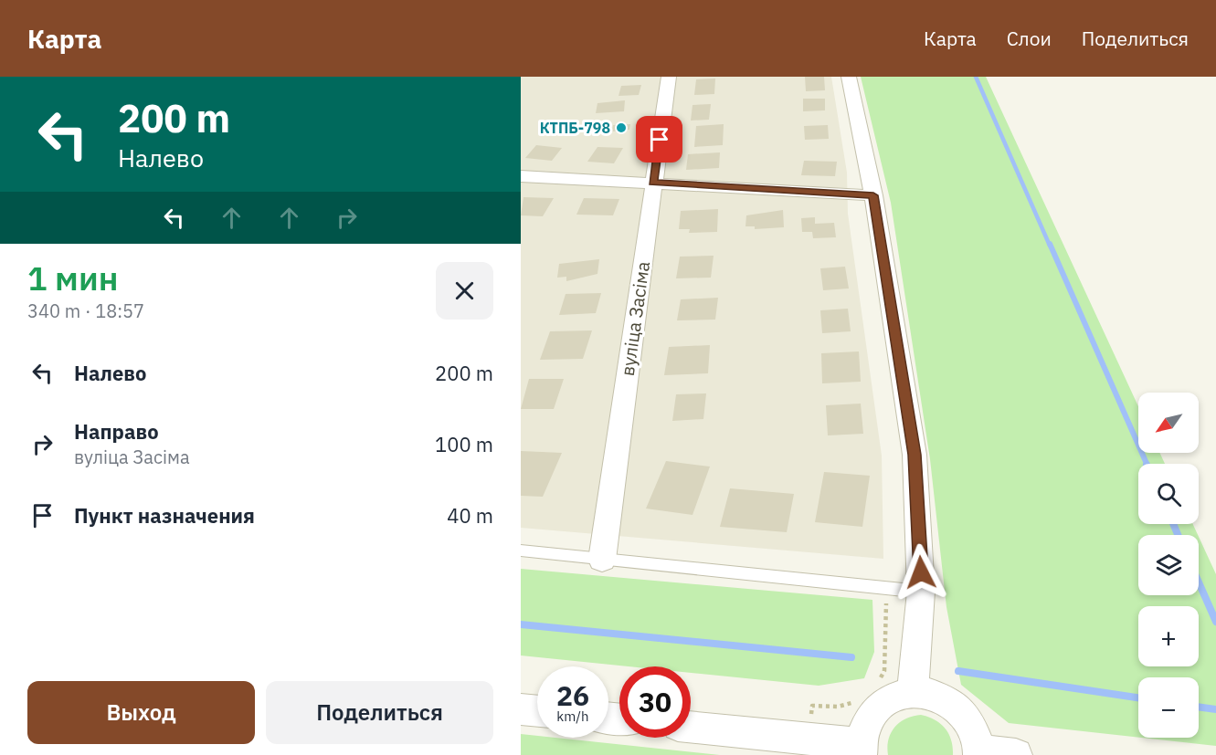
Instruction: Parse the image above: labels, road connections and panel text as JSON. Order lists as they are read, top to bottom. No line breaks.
{"streets":{"street":["вуліца Засіма"]},"places":["КТПБ-798"],"north":"bottom left","page":{"header":"Карта","nav":["Карта","Слои","Поделиться"],"turn":["200 m","Налево"],"heading":["1 мин","340 m · 18:57"],"list":[{"name":"Налево","value":"200 m"},{"name":"Направо","note":"вуліца Засіма","value":"100 m"},{"name":"Пункт назначения","value":"40 m"}],"map_buttons":["+","−"],"speed":"26 km/h","limit":"30","buttons":["Выход","Поделиться"]}}
